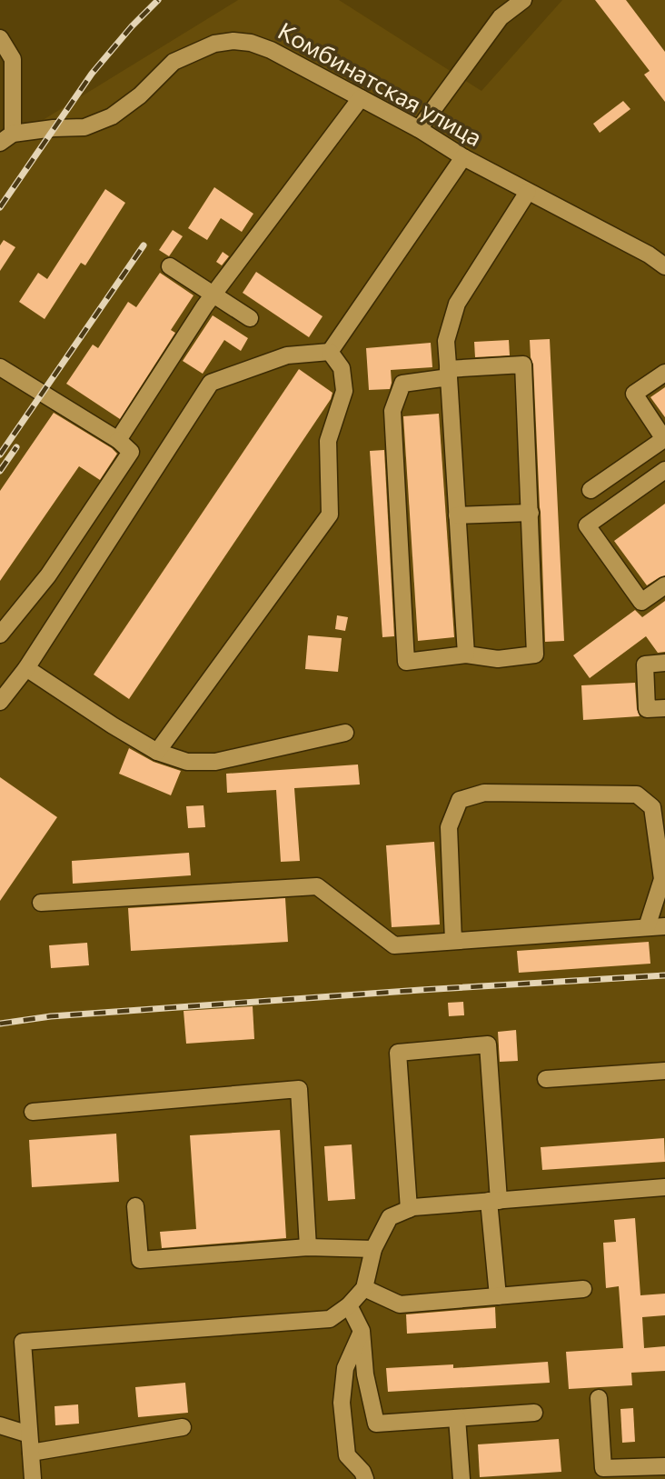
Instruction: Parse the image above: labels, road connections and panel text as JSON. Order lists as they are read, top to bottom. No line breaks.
{"streets":{"street":["Комбинатская улица"]}}
